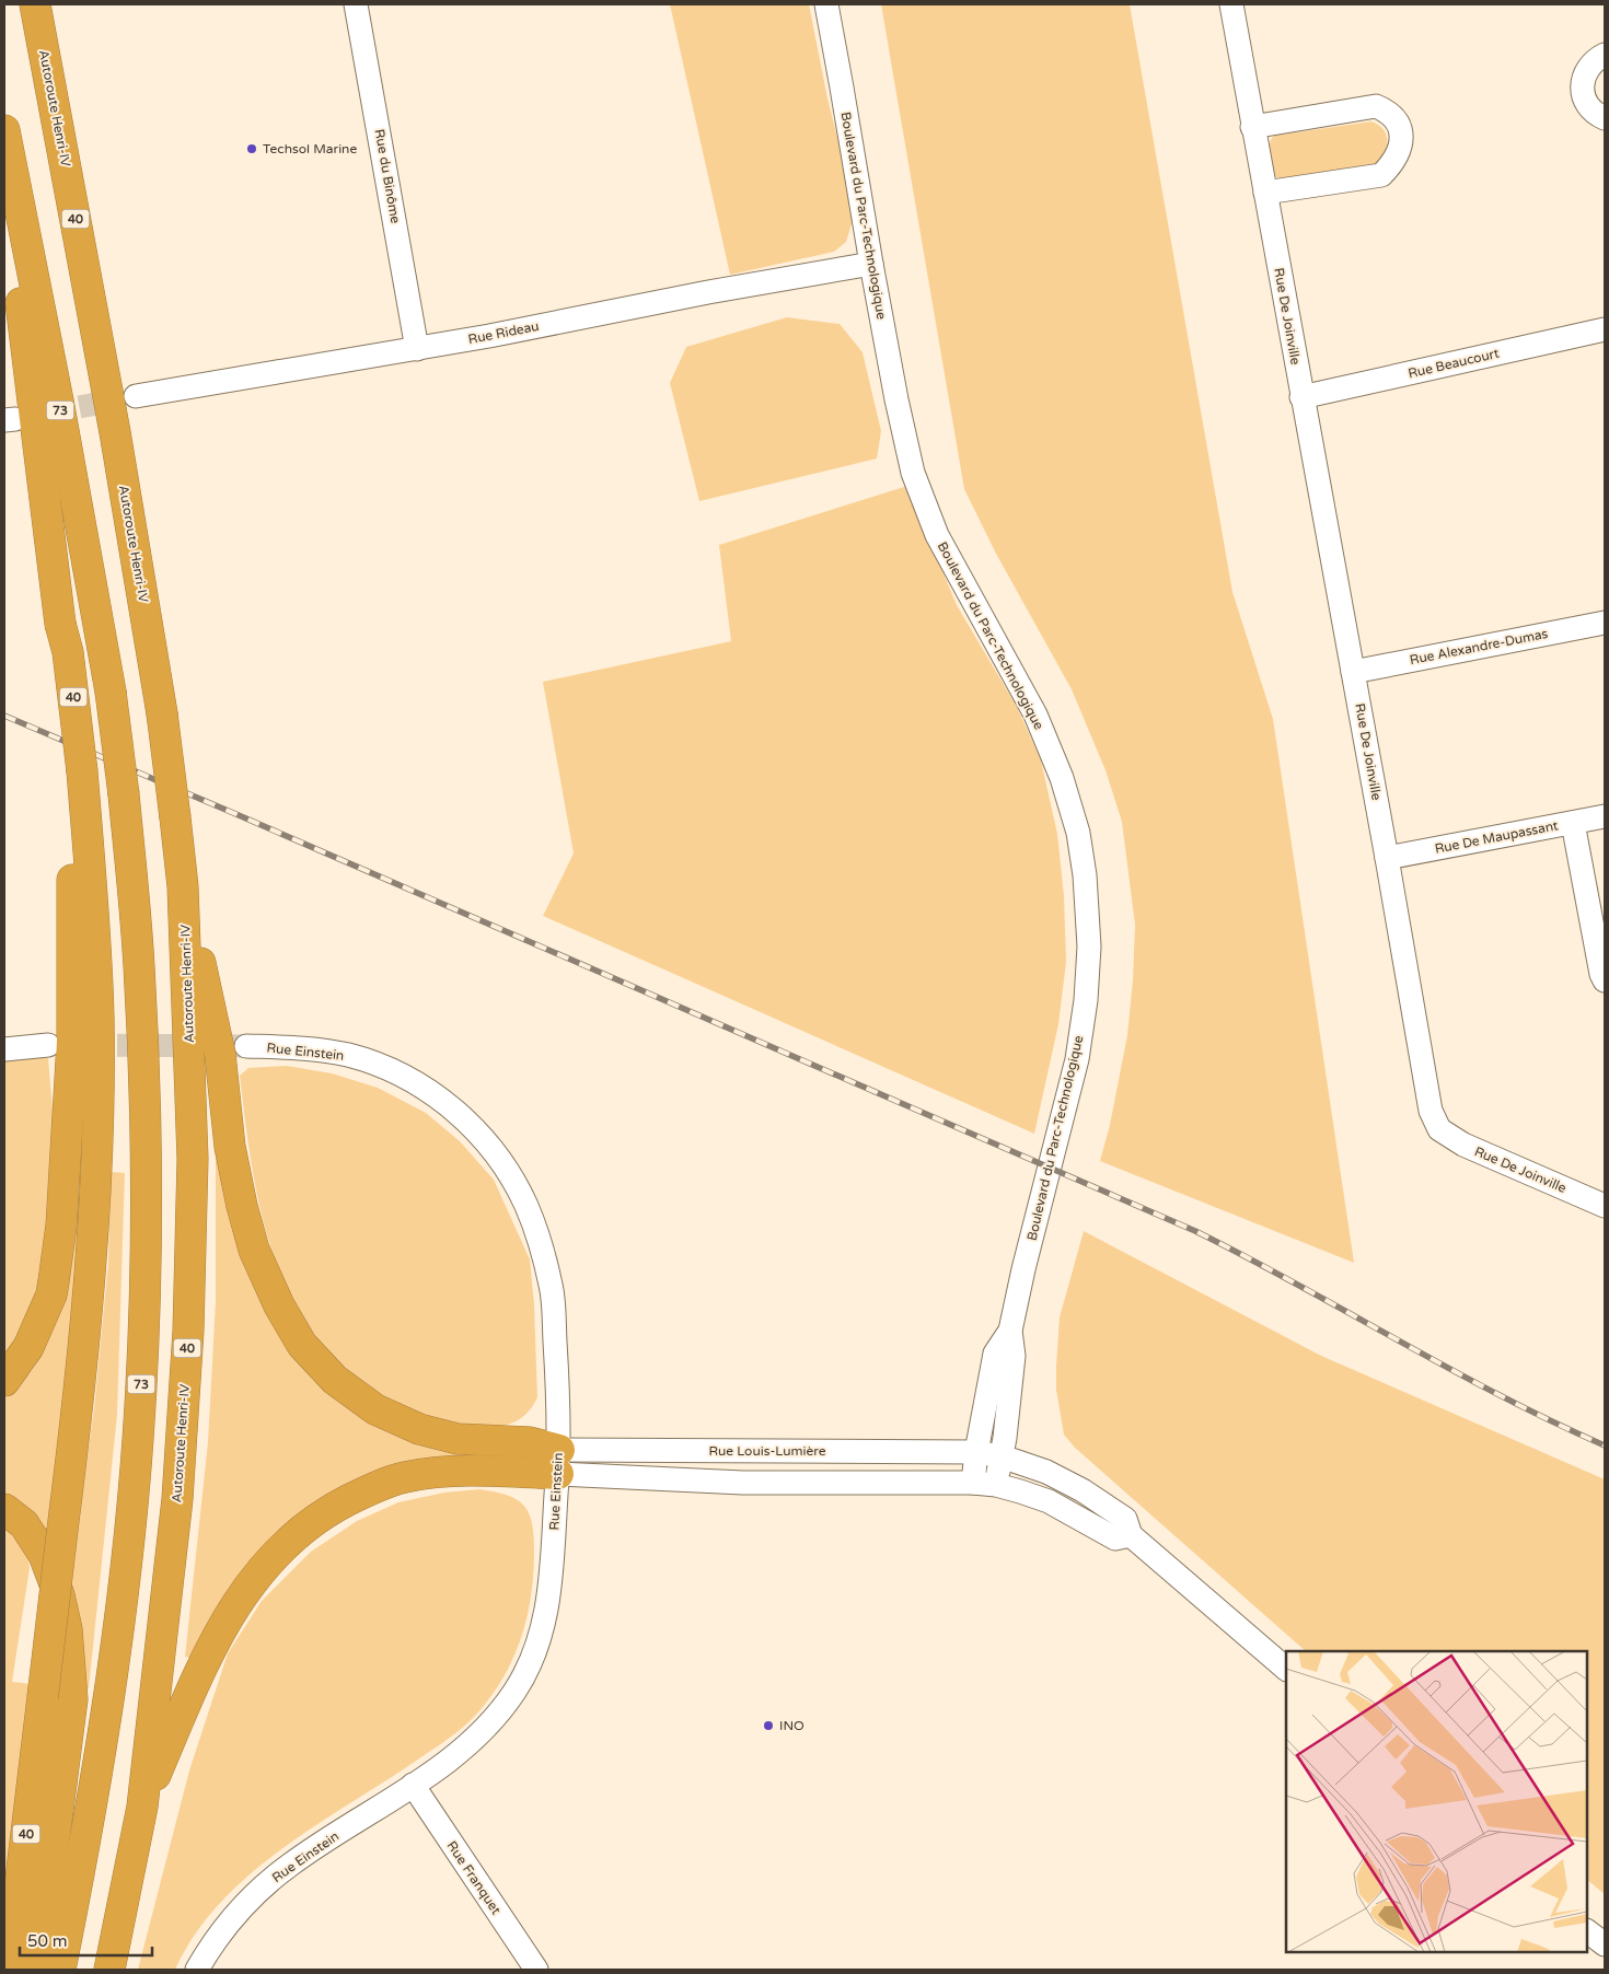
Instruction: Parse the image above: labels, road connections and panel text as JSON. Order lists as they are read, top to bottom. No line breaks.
{"streets":{"highway":["Autoroute Henri-IV","40","73"],"street":["Rue du Binôme","Boulevard du Parc-Technologique","Rue De Joinville","Rue Rideau","Rue Beaucourt","Rue Alexandre-Dumas","Rue De Maupassant","Rue Einstein","Rue Louis-Lumière","Rue Franquet"]},"crossings":[["Rue du Binôme","Rue Rideau"],["Boulevard du Parc-Technologique","Rue Rideau"],["Boulevard du Parc-Technologique","Rue Louis-Lumière"],["Rue De Joinville","Rue Beaucourt"],["Rue De Joinville","Rue Alexandre-Dumas"],["Rue De Joinville","Rue De Maupassant"],["Rue Einstein","Rue Louis-Lumière"],["Rue Einstein","Rue Franquet"]],"places":["Techsol Marine","INO"],"scale_bar":"50 m"}
